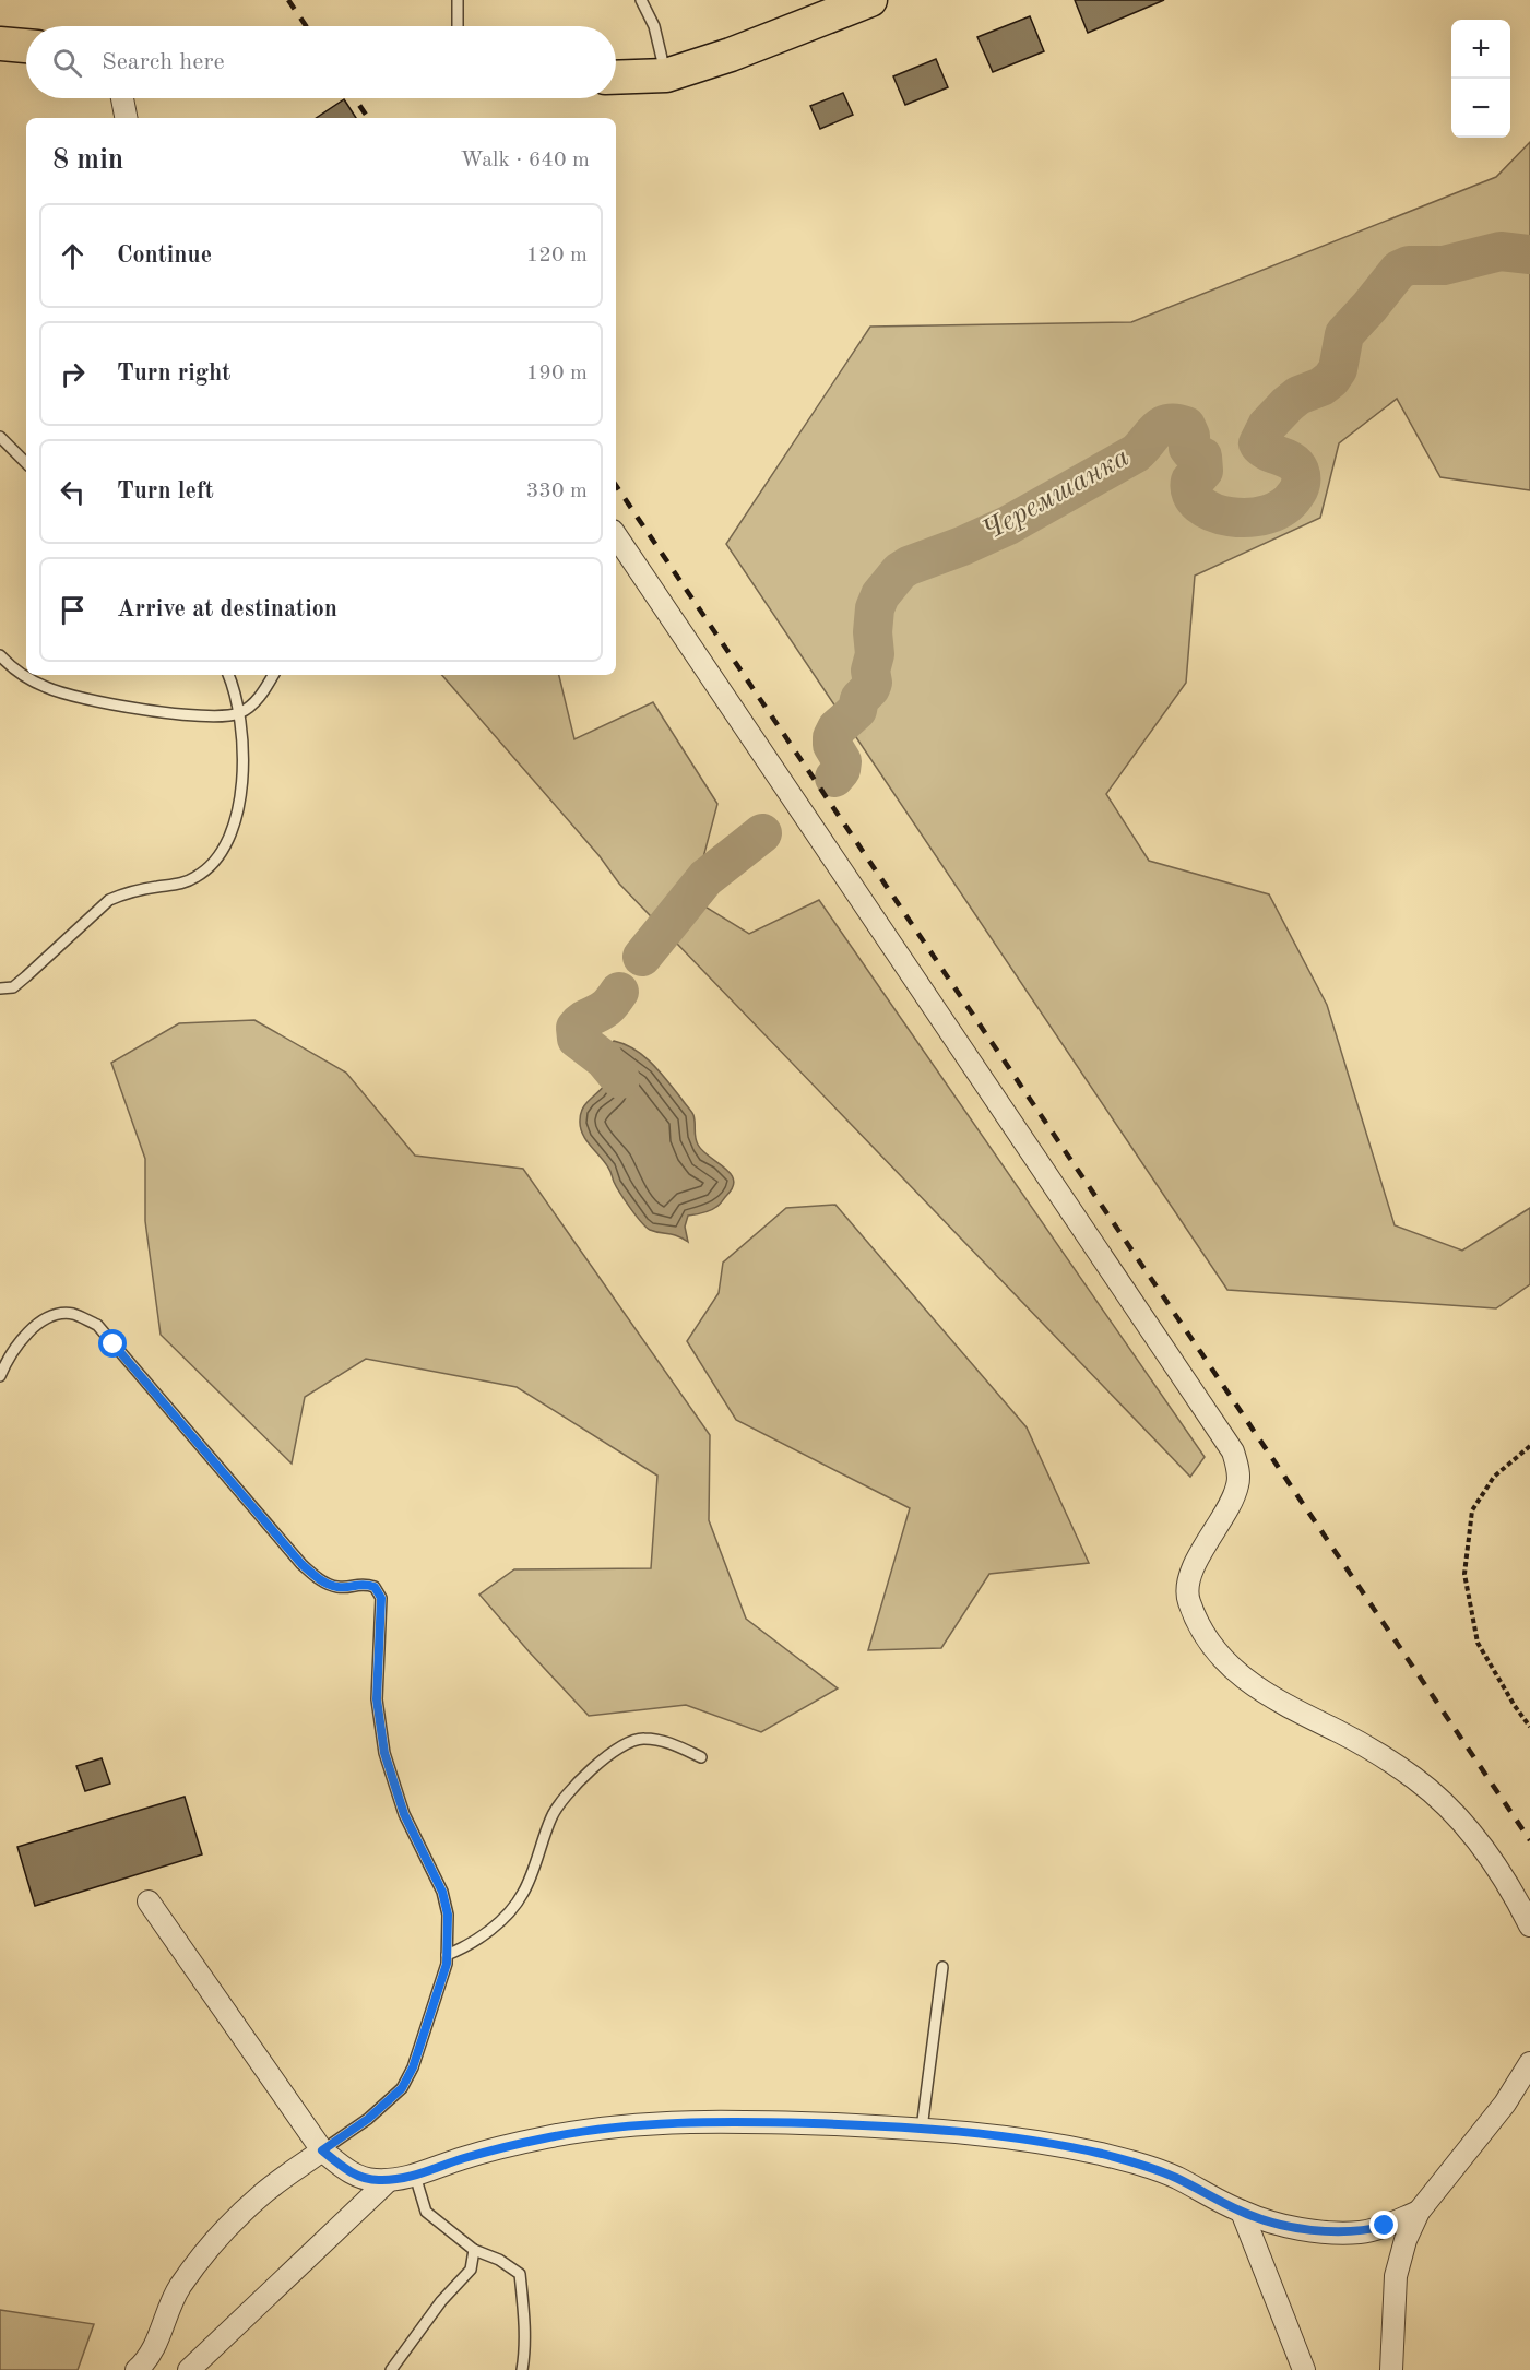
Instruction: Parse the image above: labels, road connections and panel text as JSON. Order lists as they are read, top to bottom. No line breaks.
{"water":["Черемшанка"],"page":{"map_buttons":["+","−"],"search":"Search here","heading":["8 min","Walk · 640 m"],"list":[["Continue","120 m"],["Turn right","190 m"],["Turn left","330 m"],"Arrive at destination"]}}
